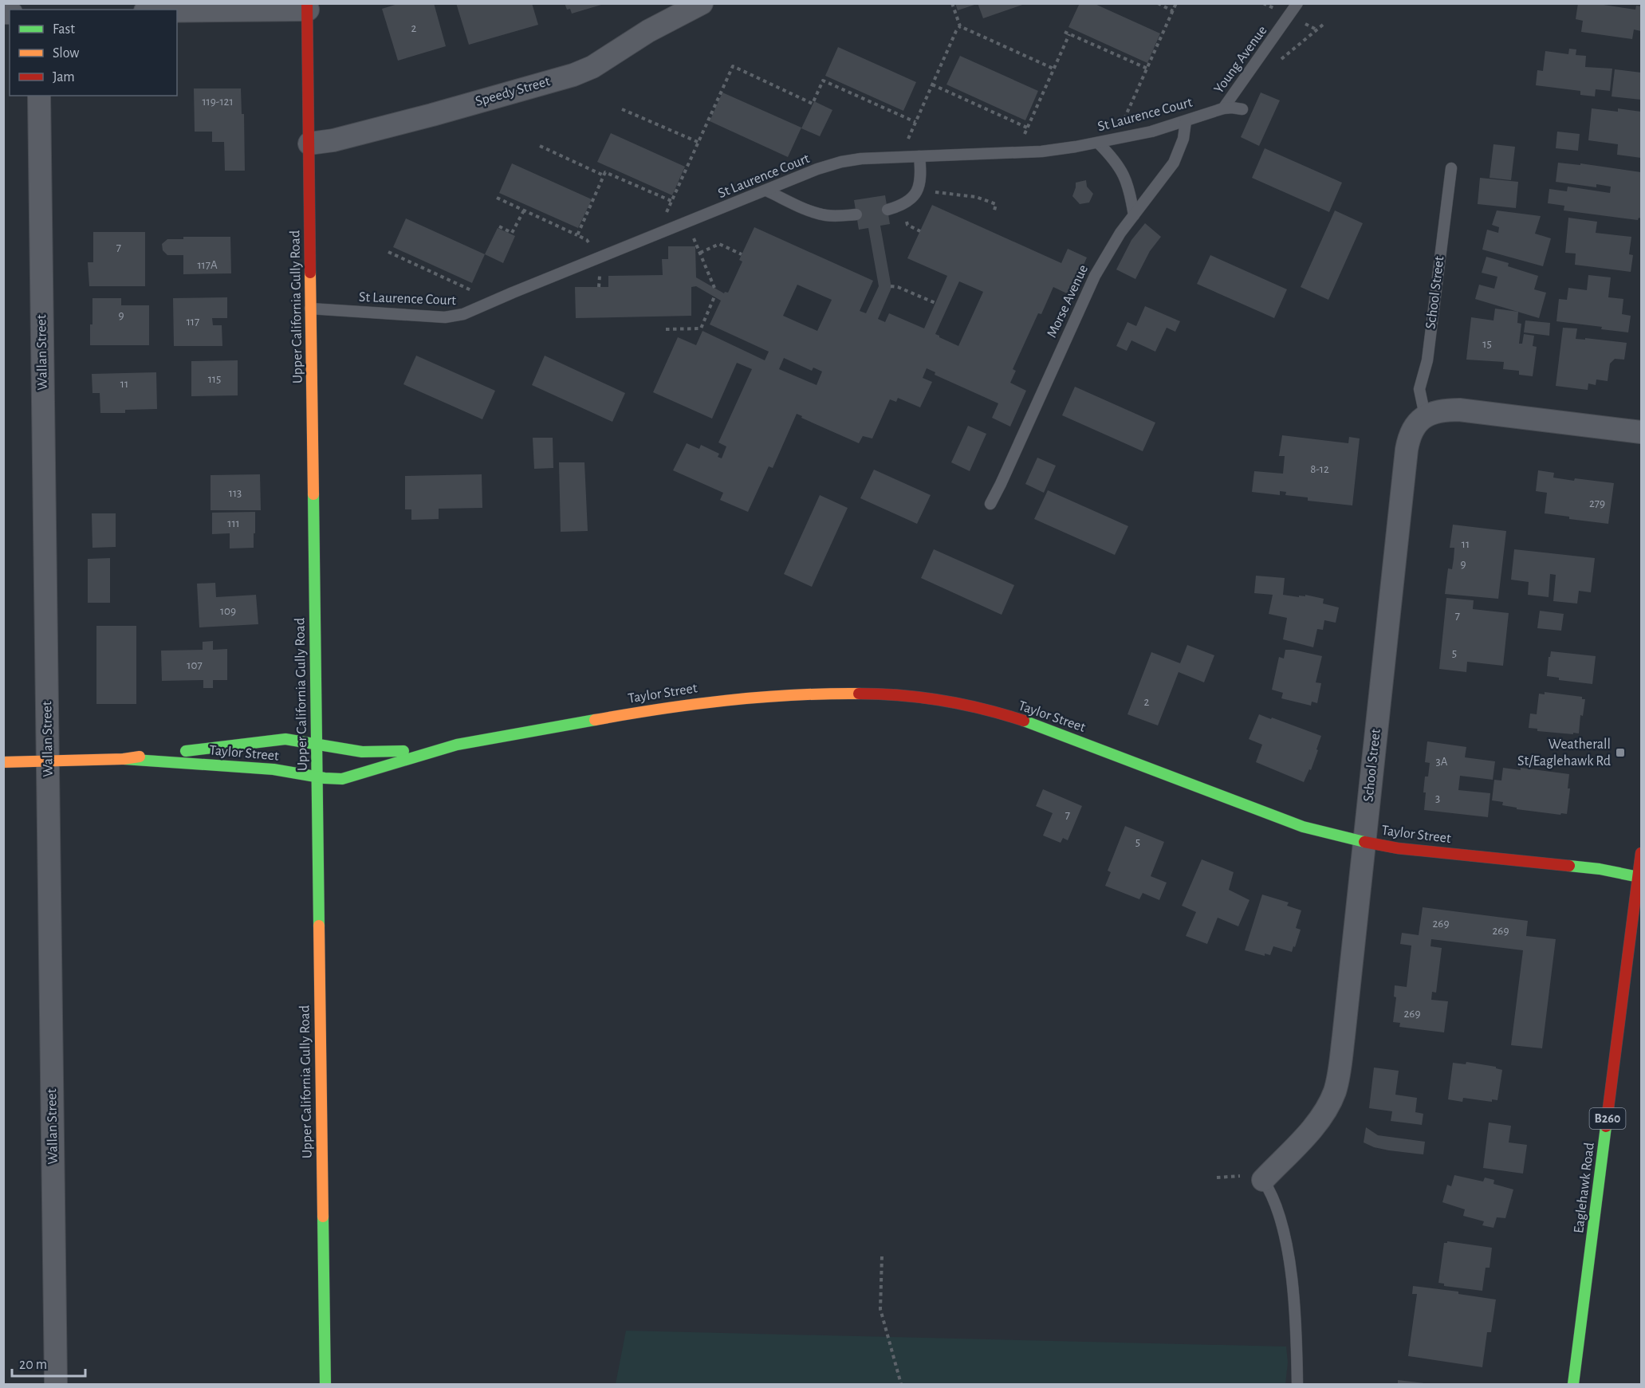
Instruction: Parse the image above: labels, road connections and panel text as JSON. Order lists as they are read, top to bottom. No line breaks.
{"streets":{"street":["Speedy Street","School Street","Upper California Gully Road","Wallan Street","Taylor Street","B260","Eaglehawk Road"],"lane":["Young Avenue","St Laurence Court","Morse Avenue"]},"crossings":[["Young Avenue","St Laurence Court"],["Speedy Street","Upper California Gully Road"],["St Laurence Court","Morse Avenue"],["St Laurence Court","Upper California Gully Road"],["School Street","Taylor Street"],["Upper California Gully Road","Taylor Street"],["Wallan Street","Taylor Street"],["Taylor Street","Eaglehawk Road"]],"places":{"transit":["Weatherall St/Eaglehawk Rd"]},"house_numbers":["2","119-121","7","117A","9","117","15","115","11","8-12","113","279","111","11","9","109","7","5","107","2","3A","3","7","5","269","269","269"],"legend":["Fast","Slow","Jam"],"scale_bar":"20 m"}
